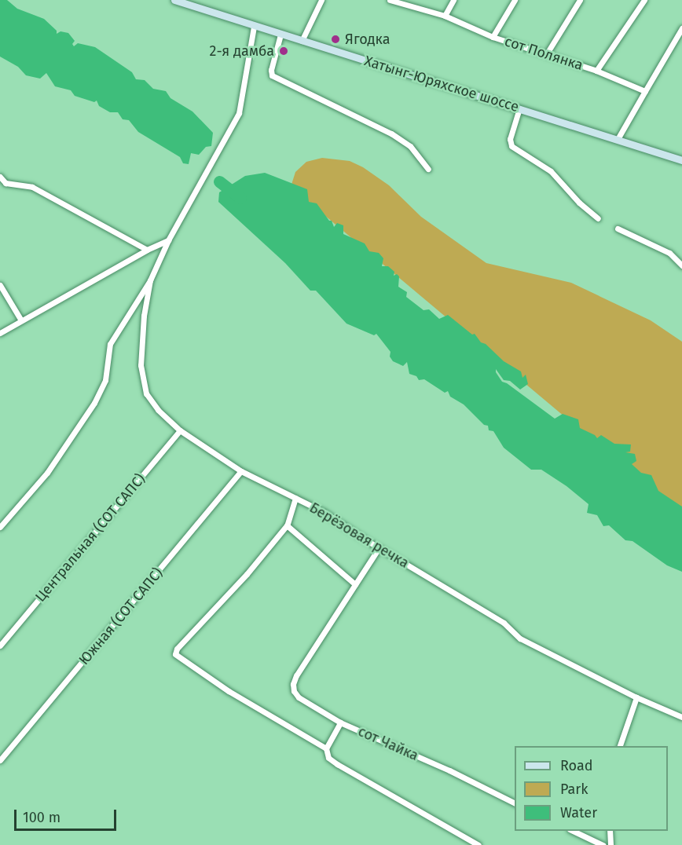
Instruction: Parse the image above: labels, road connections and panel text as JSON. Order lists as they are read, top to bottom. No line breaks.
{"streets":{"main road":["Хатынг-Юряхское шоссе"],"street":["сот Полянка","Берёзовая речка","Центральная (СОТ САПС)","Южная (СОТ САПС)","сот Чайка"]},"crossings":[["Берёзовая речка","Центральная (СОТ САПС)"],["Берёзовая речка","Южная (СОТ САПС)"]],"places":["Ягодка","2-я дамба"],"legend":["Road","Park","Water"],"scale_bar":"100 m"}
